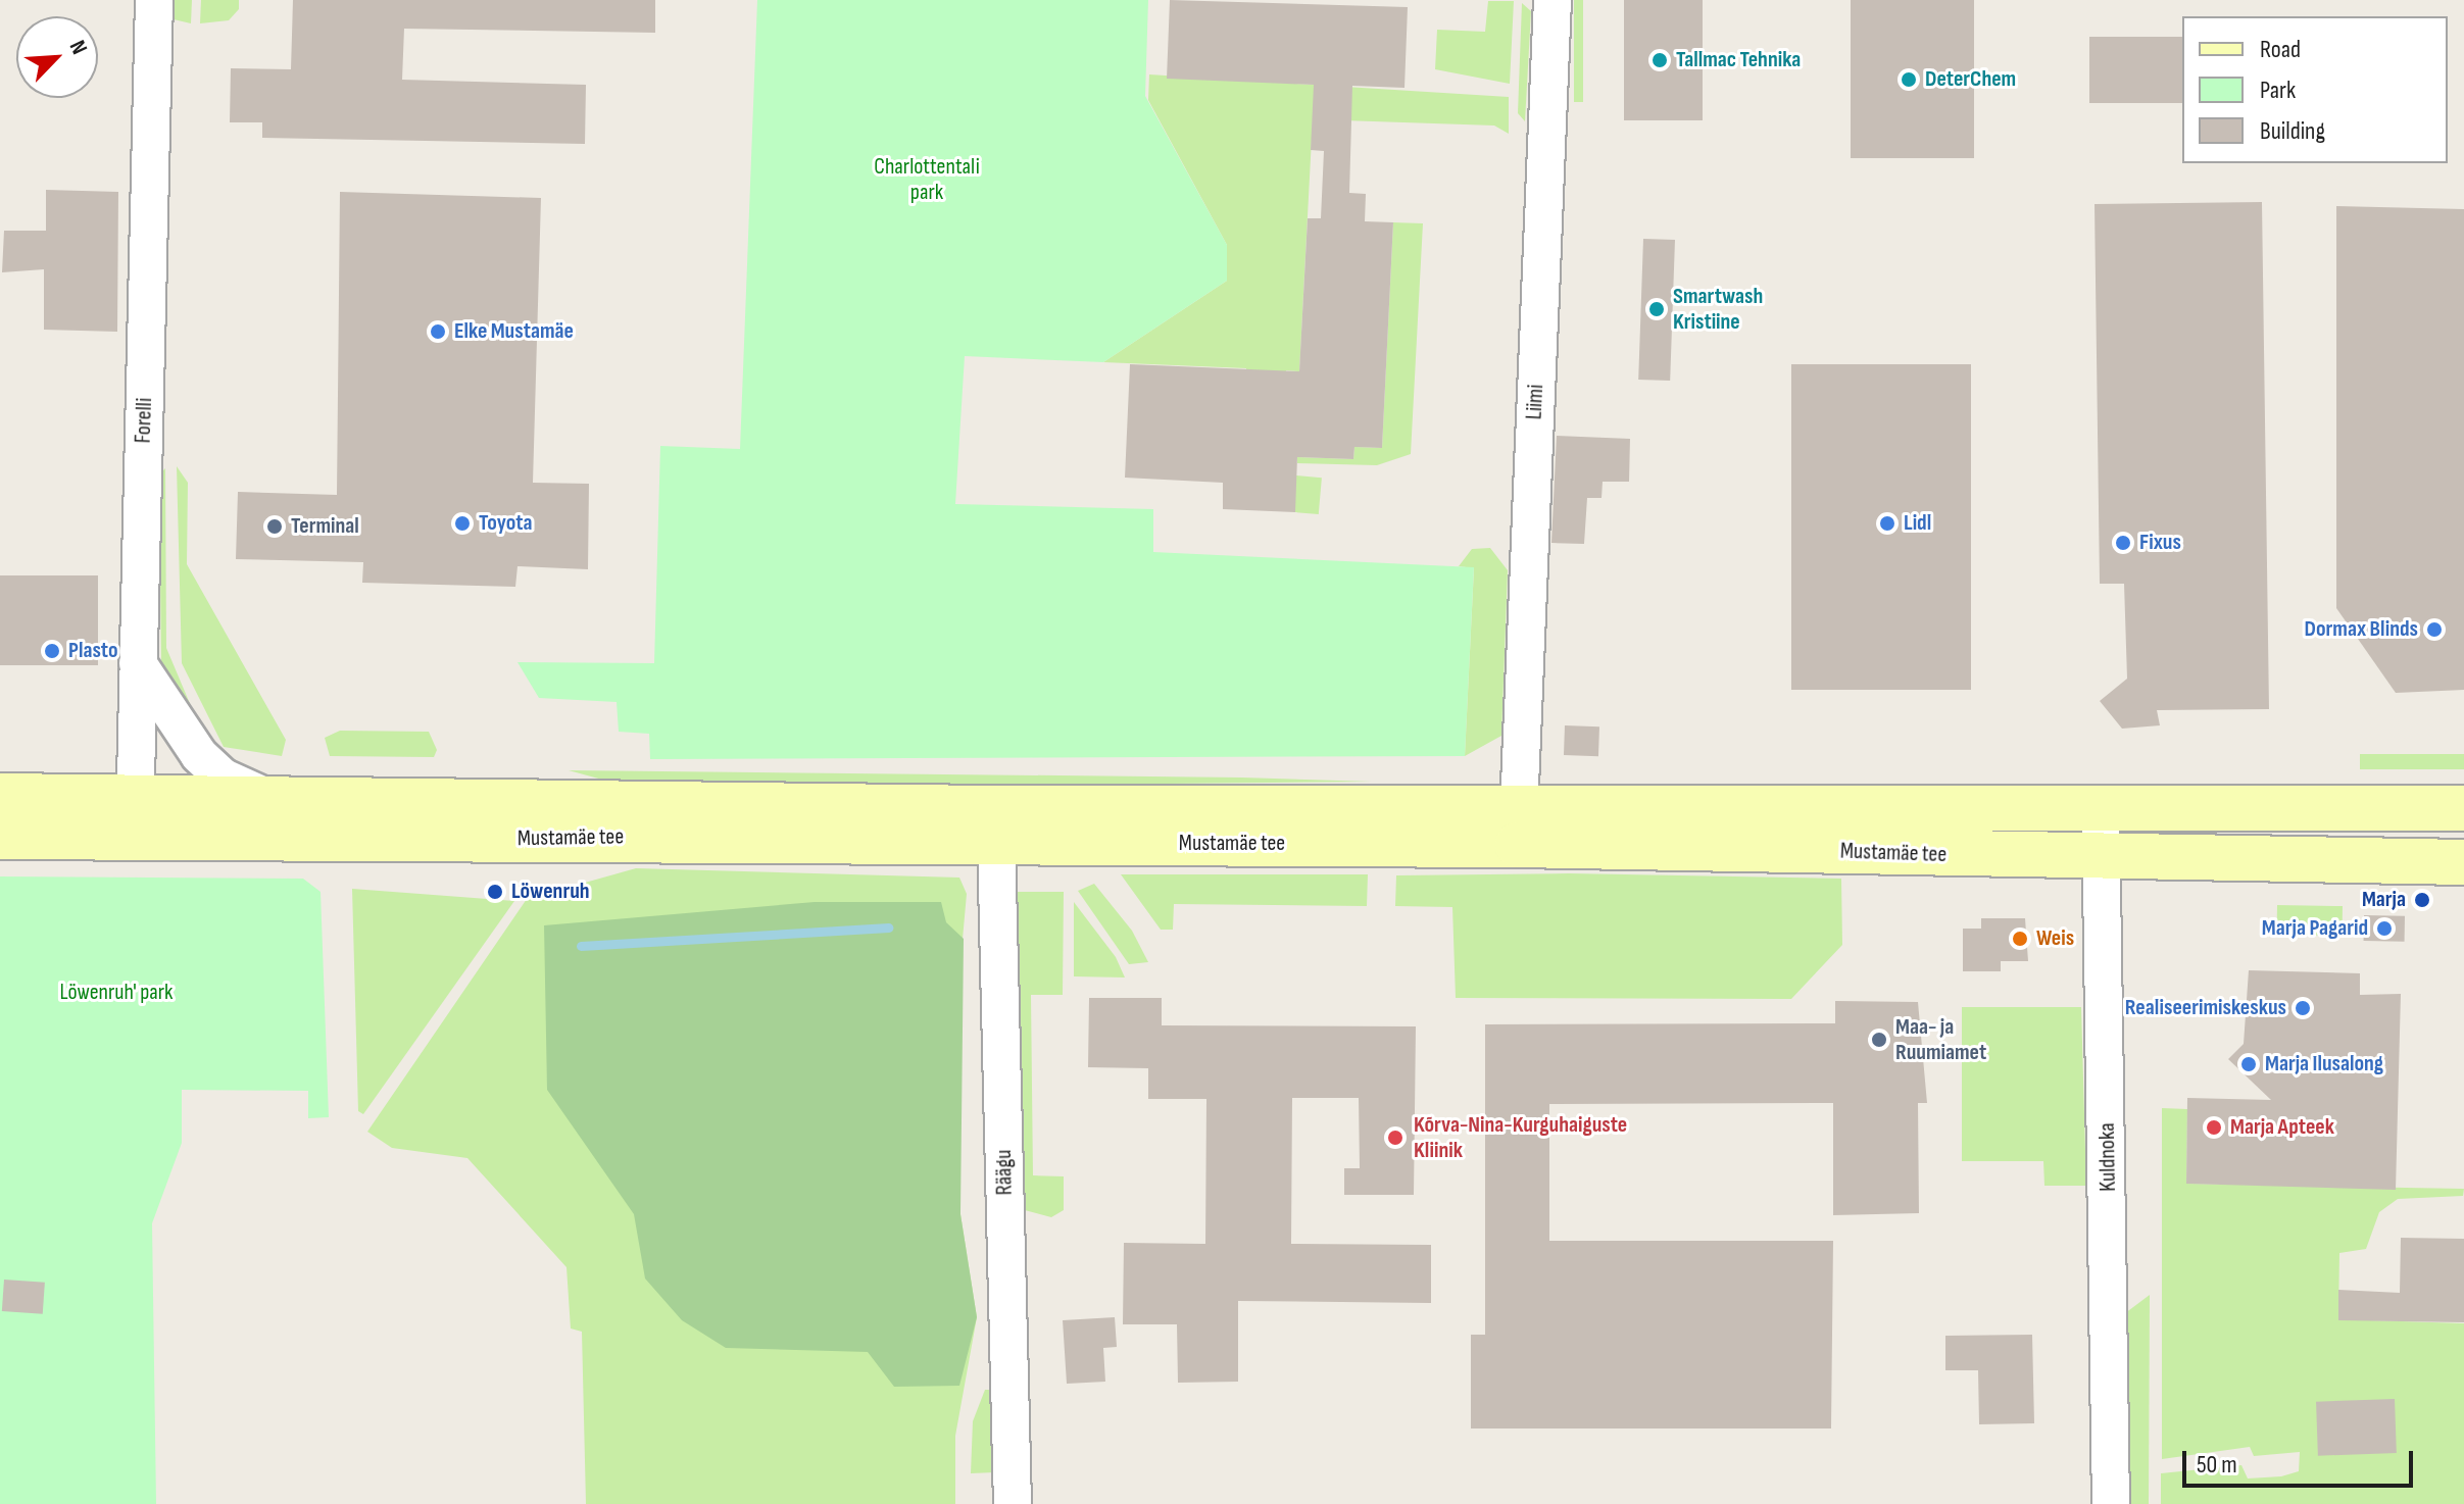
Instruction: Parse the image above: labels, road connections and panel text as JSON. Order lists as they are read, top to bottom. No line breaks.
{"streets":{"main road":["Mustamäe tee"],"street":["Liimi","Forelli","Kuldnoka","Räägu"]},"crossings":[["Liimi","Mustamäe tee"],["Forelli","Mustamäe tee"],["Mustamäe tee","Kuldnoka"],["Mustamäe tee","Räägu"]],"parks":["Charlottentali park","Löwenruh' park"],"places":["Tallmac Tehnika","DeterChem","Smartwash Kristiine","Elke Mustamäe","Toyota","Lidl","Terminal","Fixus","Dormax Blinds","Plasto","Löwenruh","Marja","Marja Pagarid","Weis","Realiseerimiskeskus","Maa- ja Ruumiamet","Marja Ilusalong","Marja Apteek","Kõrva-Nina-Kurguhaiguste Kliinik"],"legend":["Road","Park","Building"],"scale_bar":"50 m","north":"top right"}
